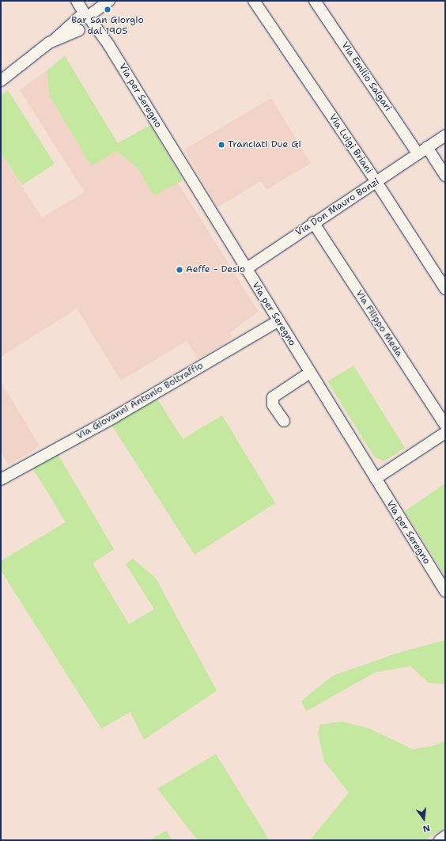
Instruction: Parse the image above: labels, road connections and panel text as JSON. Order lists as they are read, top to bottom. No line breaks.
{"streets":{"street":["Via Emilio Salgari","Via per Seregno","Via Luigi Briani","Via Don Mauro Bonzi","Via Filippo Meda","Via Giovanni Antonio Boltraffio"]},"crossings":[["Via Emilio Salgari","Via Don Mauro Bonzi"],["Via per Seregno","Via Don Mauro Bonzi"],["Via per Seregno","Via Giovanni Antonio Boltraffio"],["Via Luigi Briani","Via Don Mauro Bonzi"],["Via Don Mauro Bonzi","Via Filippo Meda"]],"places":["Bar San Giorgio dal 1905","Tranciati Due Gi","Aeffe - Desio"],"north":"bottom"}
